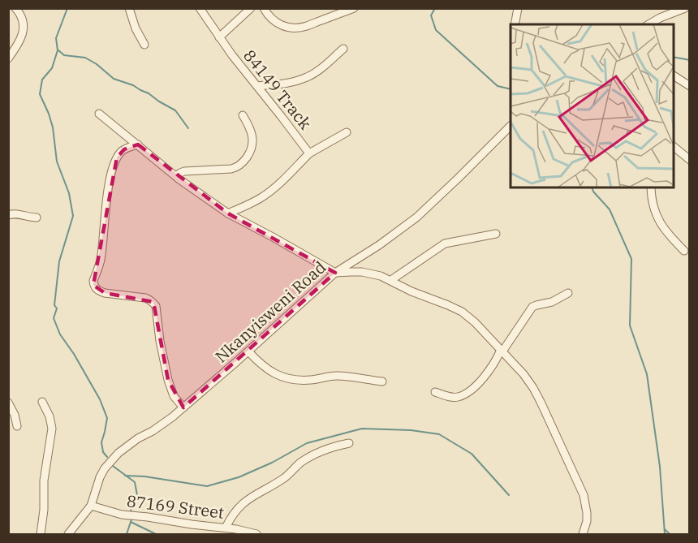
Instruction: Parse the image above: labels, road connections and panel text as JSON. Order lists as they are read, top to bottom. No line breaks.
{"streets":{"street":["84149 Track","Nkanyisweni Road","87169 Street"]},"crossings":[["Nkanyisweni Road","87169 Street"]]}
